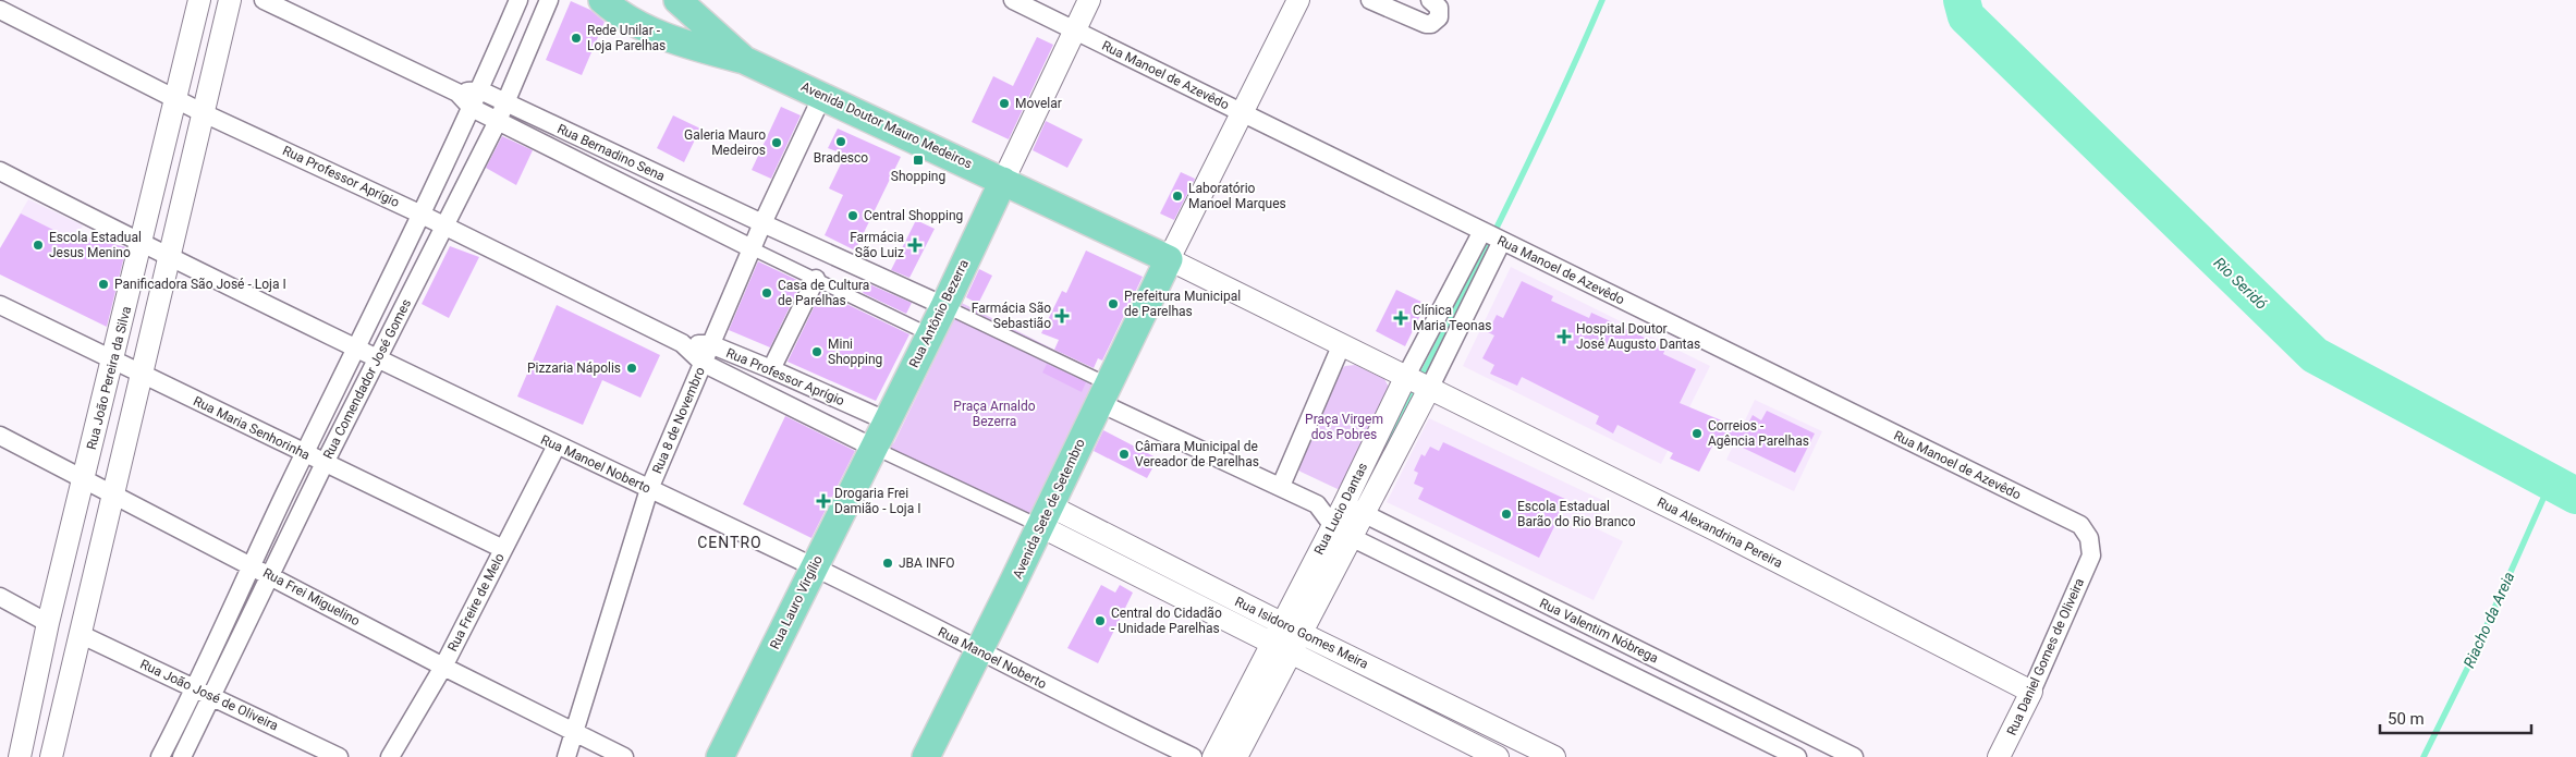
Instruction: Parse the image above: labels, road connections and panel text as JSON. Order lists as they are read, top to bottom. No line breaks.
{"streets":{"main road":["Avenida Doutor Mauro Medeiros","Rua Antônio Bezerra","Avenida Sete de Setembro","Rua Lauro Virgílio"],"street":["Rua Manoel de Azevêdo","Rua Bernadino Sena","Rua Professor Aprígio","Rua João Pereira da Silva","Rua Comendador José Gomes","Rua 8 de Novembro","Rua Maria Senhorinha","Rua Manoel Noberto","Rua Lucio Dantas","Rua Alexandrina Pereira","Rua Frei Miguelino","Rua Freire de Melo","Rua Valentim Nóbrega","Rua Isidoro Gomes Meira","Rua Daniel Gomes de Oliveira","Rua João José de Oliveira"]},"crossings":[["Rua Manoel de Azevêdo","Rua Lucio Dantas"],["Rua Manoel de Azevêdo","Rua Daniel Gomes de Oliveira"],["Avenida Doutor Mauro Medeiros","Rua Antônio Bezerra"],["Avenida Doutor Mauro Medeiros","Rua 8 de Novembro"],["Avenida Doutor Mauro Medeiros","Avenida Sete de Setembro"],["Avenida Doutor Mauro Medeiros","Rua Alexandrina Pereira"],["Rua Bernadino Sena","Rua Antônio Bezerra"],["Rua Bernadino Sena","Rua Comendador José Gomes"],["Rua Bernadino Sena","Rua 8 de Novembro"],["Rua Professor Aprígio","Rua Antônio Bezerra"],["Rua Professor Aprígio","Rua João Pereira da Silva"],["Rua Professor Aprígio","Rua Comendador José Gomes"],["Rua Professor Aprígio","Rua 8 de Novembro"],["Rua Professor Aprígio","Rua Lauro Virgílio"],["Rua Antônio Bezerra","Rua Lauro Virgílio"],["Rua João Pereira da Silva","Rua Maria Senhorinha"],["Rua João Pereira da Silva","Rua Manoel Noberto"],["Rua João Pereira da Silva","Rua Frei Miguelino"],["Rua Comendador José Gomes","Rua Maria Senhorinha"],["Rua Comendador José Gomes","Rua Manoel Noberto"],["Rua Comendador José Gomes","Rua Frei Miguelino"],["Rua Comendador José Gomes","Rua João José de Oliveira"],["Rua 8 de Novembro","Rua Manoel Noberto"],["Rua 8 de Novembro","Rua Frei Miguelino"],["Rua Maria Senhorinha","Rua Freire de Melo"],["Rua Manoel Noberto","Avenida Sete de Setembro"],["Rua Manoel Noberto","Rua Freire de Melo"],["Rua Manoel Noberto","Rua Lauro Virgílio"],["Avenida Sete de Setembro","Rua Alexandrina Pereira"],["Avenida Sete de Setembro","Rua Isidoro Gomes Meira"],["Rua Lucio Dantas","Rua Alexandrina Pereira"],["Rua Lucio Dantas","Rua Valentim Nóbrega"],["Rua Lucio Dantas","Rua Isidoro Gomes Meira"],["Rua Alexandrina Pereira","Rua Daniel Gomes de Oliveira"],["Rua Frei Miguelino","Rua Freire de Melo"]],"districts":["CENTRO"],"water":["Rio Seridó","Riacho da Areia"],"parks":["Praça Arnaldo Bezerra","Praça Virgem dos Pobres"],"places":{"other":["Rede Unilar - Loja Parelhas","Movelar","Bradesco","Galeria Mauro Medeiros","Laboratório Manoel Marques","Central Shopping","Escola Estadual Jesus Menino","Panificadora São José - Loja I","Casa de Cultura de Parelhas","Prefeitura Municipal de Parelhas","Mini Shopping","Pizzaria Nápolis","Correios - Agência Parelhas","Câmara Municipal de Vereador de Parelhas","Escola Estadual Barão do Rio Branco","JBA INFO","Central do Cidadão - Unidade Parelhas"],"transit":["Shopping"],"health":["Farmácia São Luiz","Farmácia São Sebastião","Clínica Maria Teonas","Hospital Doutor José Augusto Dantas","Drogaria Frei Damião - Loja I"]},"scale_bar":"50 m"}
